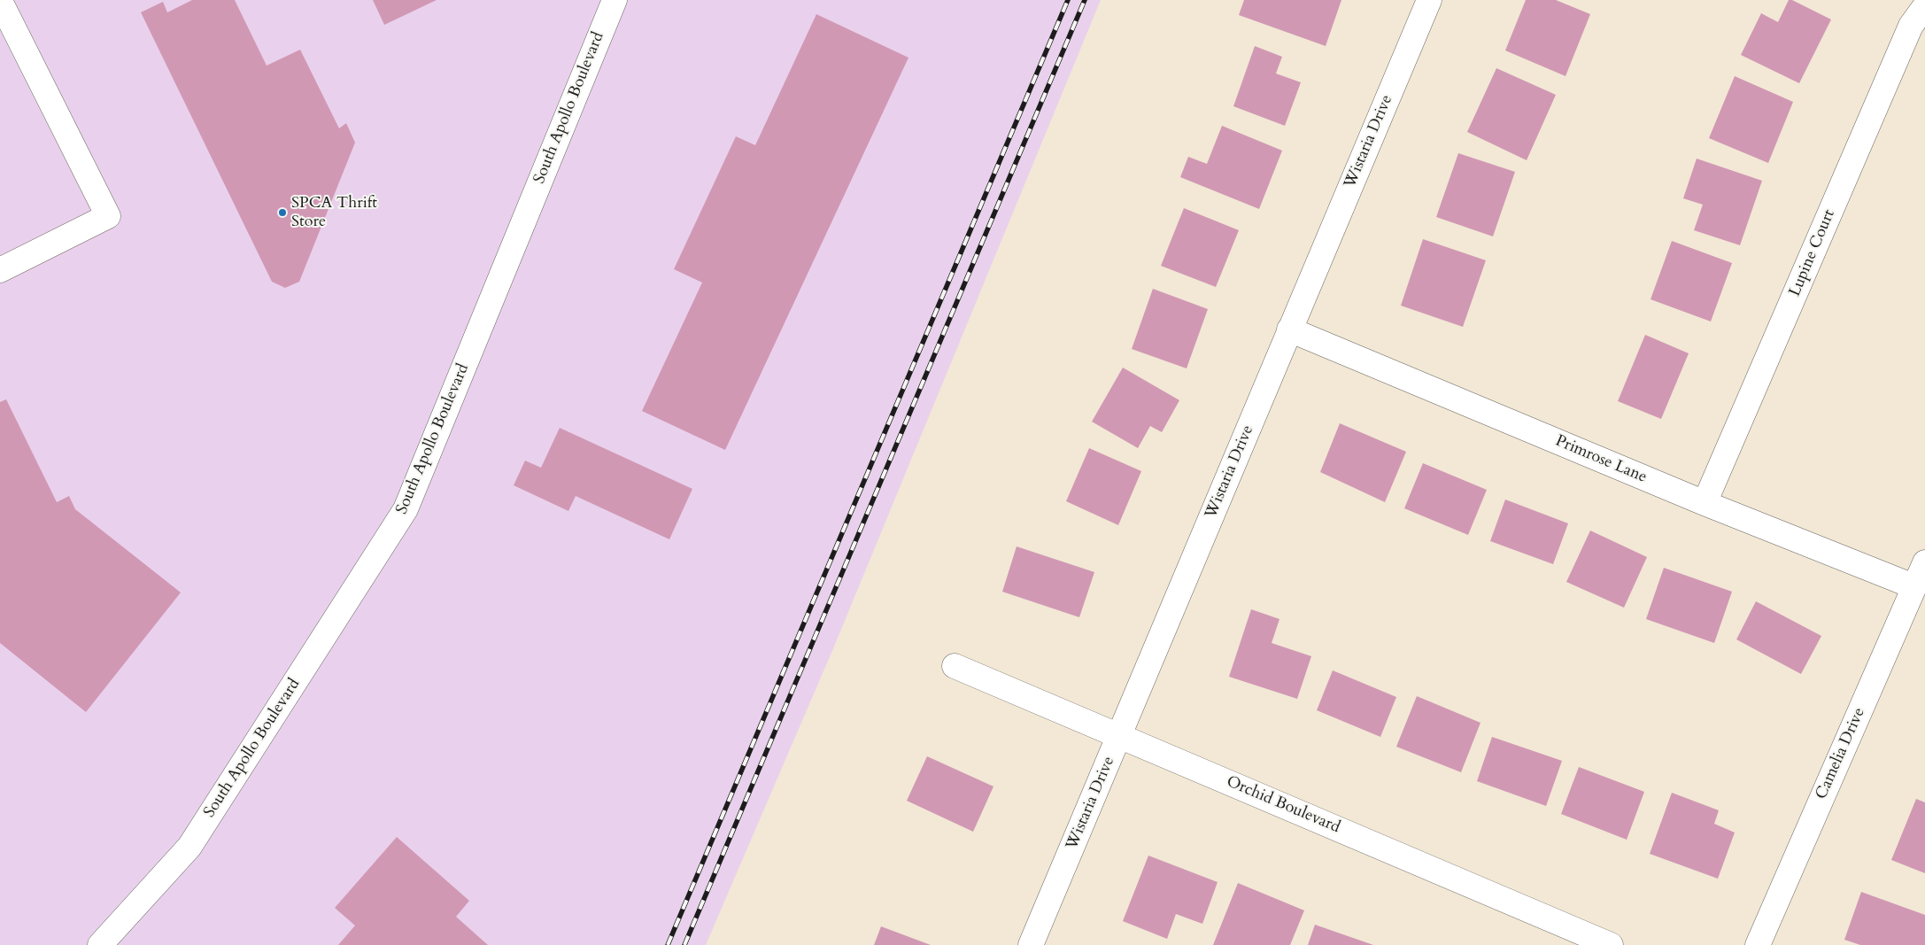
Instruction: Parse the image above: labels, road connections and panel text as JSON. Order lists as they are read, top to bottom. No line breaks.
{"streets":{"street":["South Apollo Boulevard","Wistaria Drive","Lupine Court","Primrose Lane","Camelia Drive","Orchid Boulevard"]},"crossings":[["Wistaria Drive","Primrose Lane"],["Wistaria Drive","Orchid Boulevard"],["Lupine Court","Primrose Lane"],["Primrose Lane","Camelia Drive"]],"places":["SPCA Thrift Store"]}
